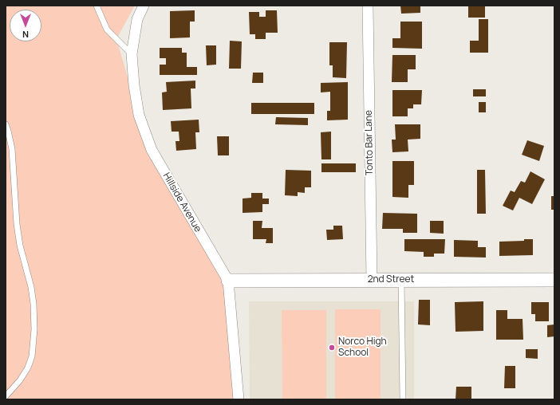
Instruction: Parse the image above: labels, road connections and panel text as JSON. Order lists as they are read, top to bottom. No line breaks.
{"streets":{"street":["Tonto Bar Lane","Hillside Avenue","2nd Street"]},"crossings":[["Tonto Bar Lane","2nd Street"],["Hillside Avenue","2nd Street"]],"places":["Norco High School"],"north":"bottom"}
